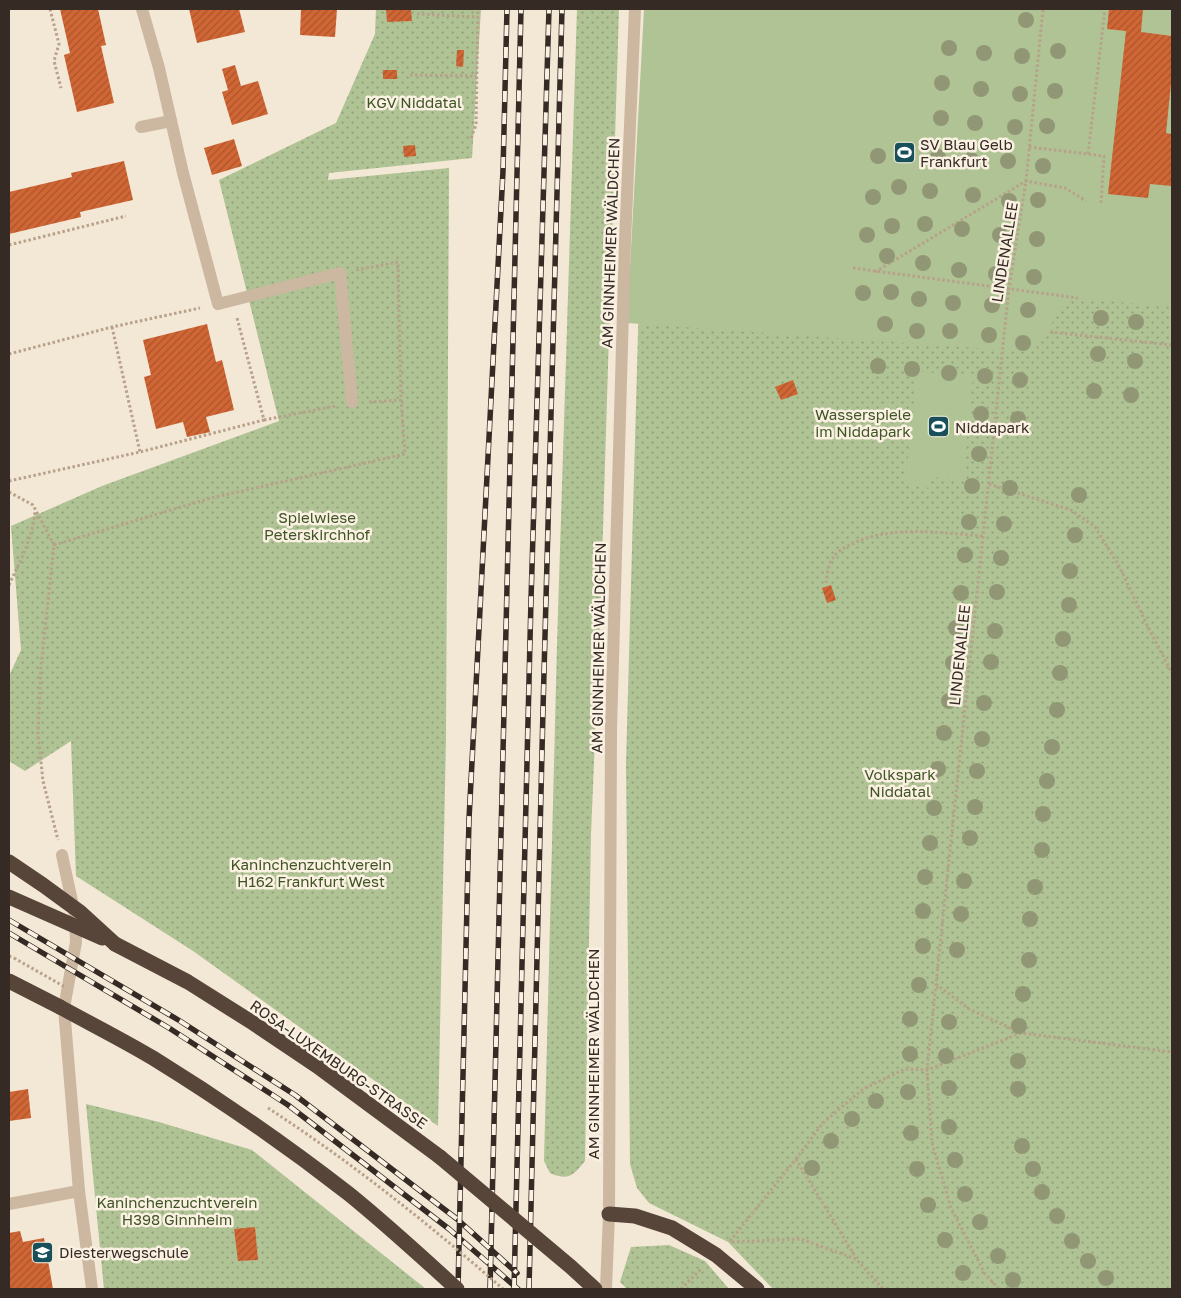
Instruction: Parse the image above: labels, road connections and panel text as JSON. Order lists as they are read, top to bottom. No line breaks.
{"streets":{"highway":["ROSA-LUXEMBURG-STRASSE"],"street":["AM GINNHEIMER WÄLDCHEN"],"path":["LINDENALLEE"]},"parks":["KGV Niddatal","Wasserspiele im Niddapark","Spielwiese Peterskirchhof","Volkspark Niddatal","Kaninchenzuchtverein H162 Frankfurt West","Kaninchenzuchtverein H398 Ginnheim"],"places":{"sports":["SV Blau Gelb Frankfurt","Niddapark"],"school or university":["Diesterwegschule"]}}
